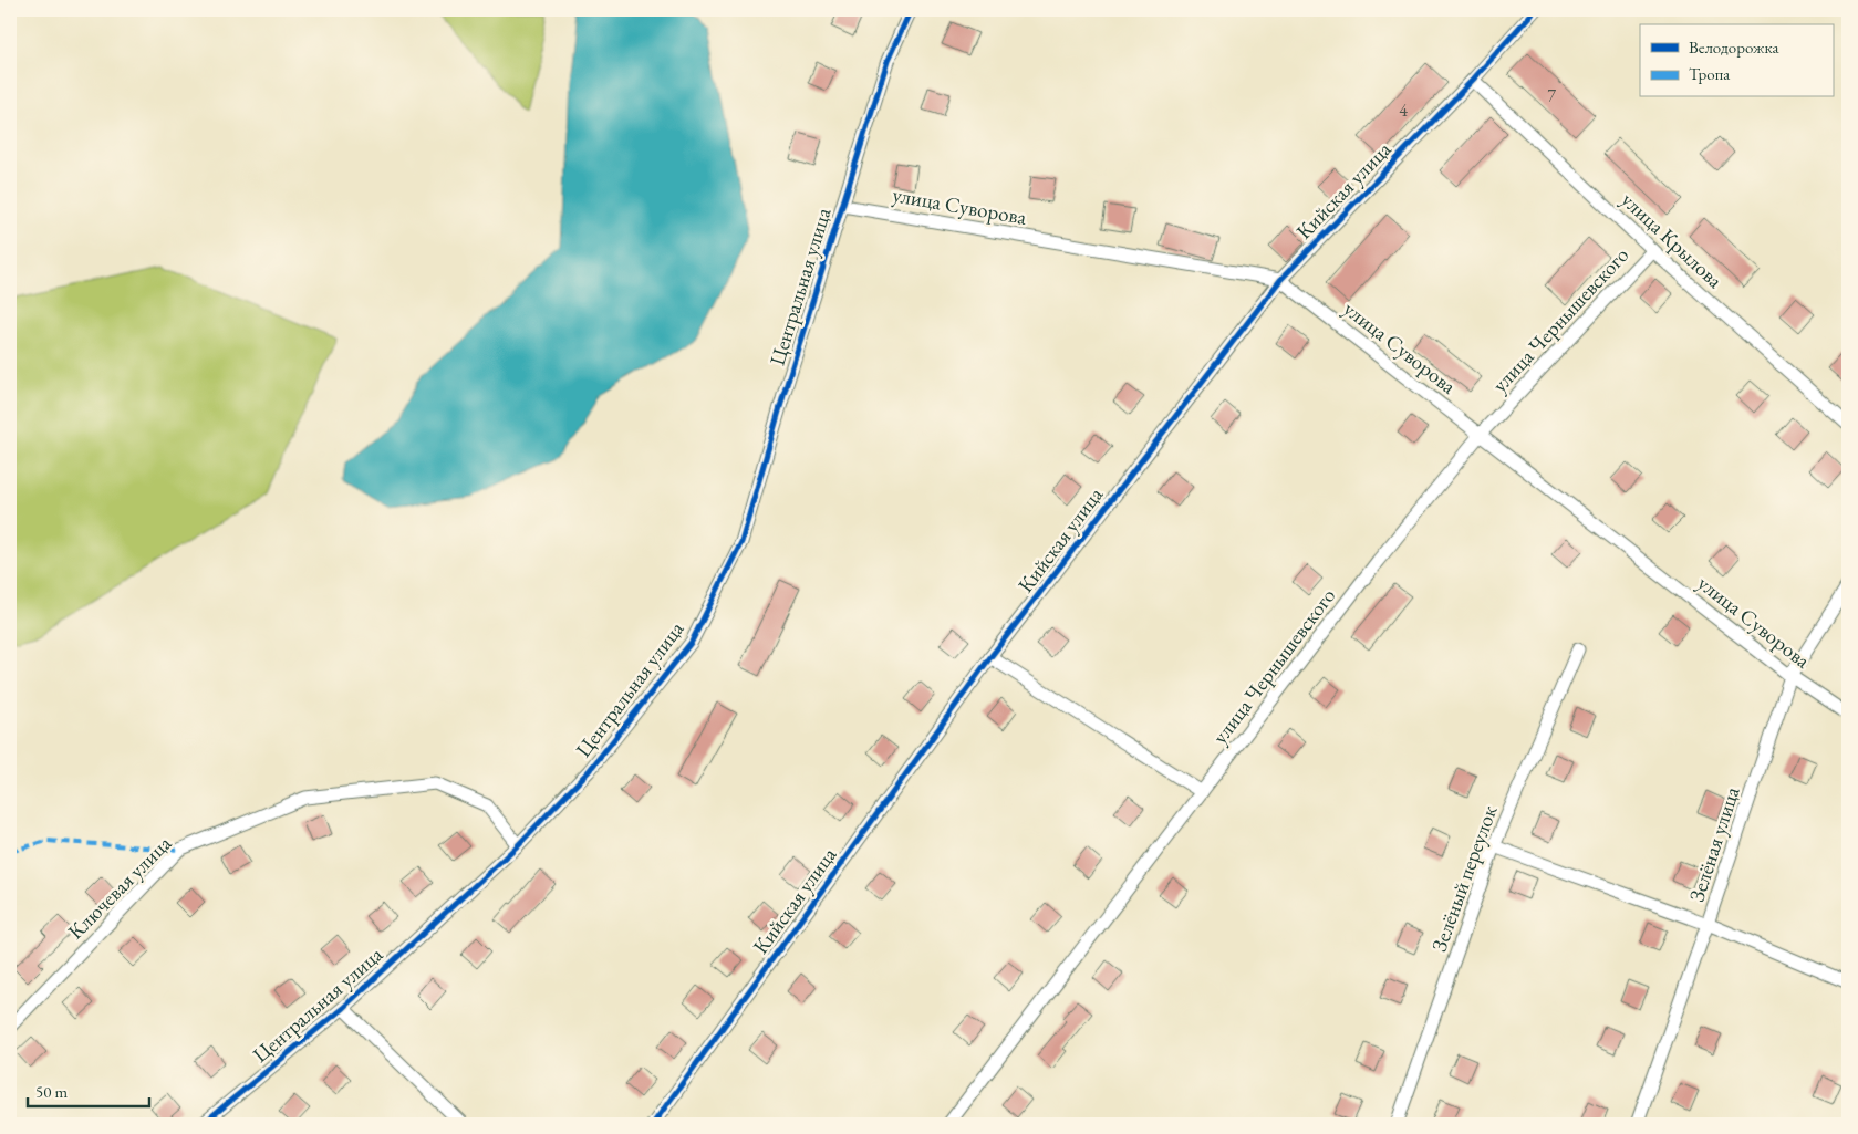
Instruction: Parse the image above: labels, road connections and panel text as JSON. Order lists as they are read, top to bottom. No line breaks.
{"streets":{"street":["Кийская улица","улица Суворова","улица Крылова","Центральная улица","улица Чернышевского","Зелёная улица","Зелёный переулок","Ключевая улица"]},"crossings":[["Кийская улица","улица Суворова"],["Кийская улица","улица Крылова"],["улица Суворова","Центральная улица"],["улица Суворова","улица Чернышевского"],["улица Суворова","Зелёная улица"],["улица Крылова","улица Чернышевского"],["Центральная улица","Ключевая улица"]],"house_numbers":["7","4"],"legend":["Велодорожка","Тропа"],"scale_bar":"50 m"}
